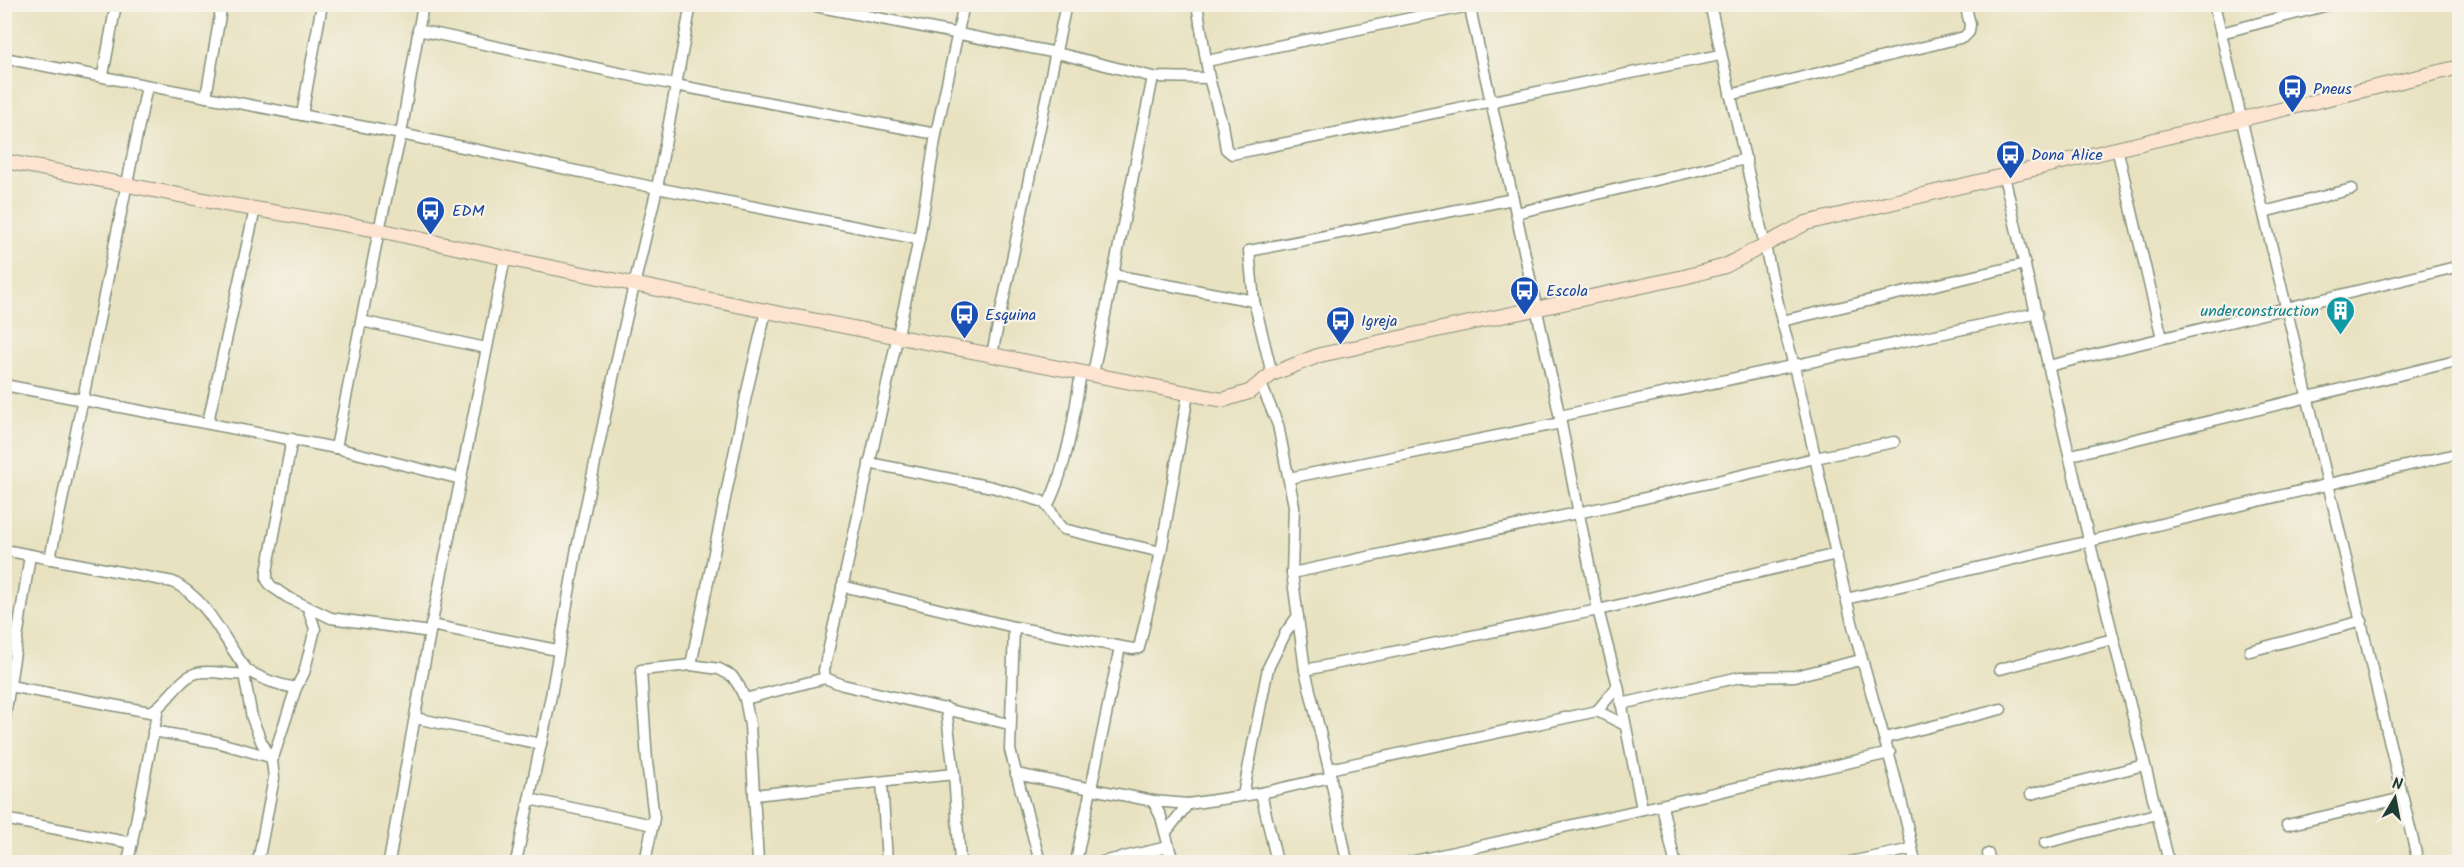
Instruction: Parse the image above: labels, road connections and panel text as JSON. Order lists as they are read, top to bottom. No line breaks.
{"places":{"bus stop":["Pneus","Dona Alice","EDM","Escola","Esquina","Igreja"],"building":["underconstruction"]},"north":"top"}
